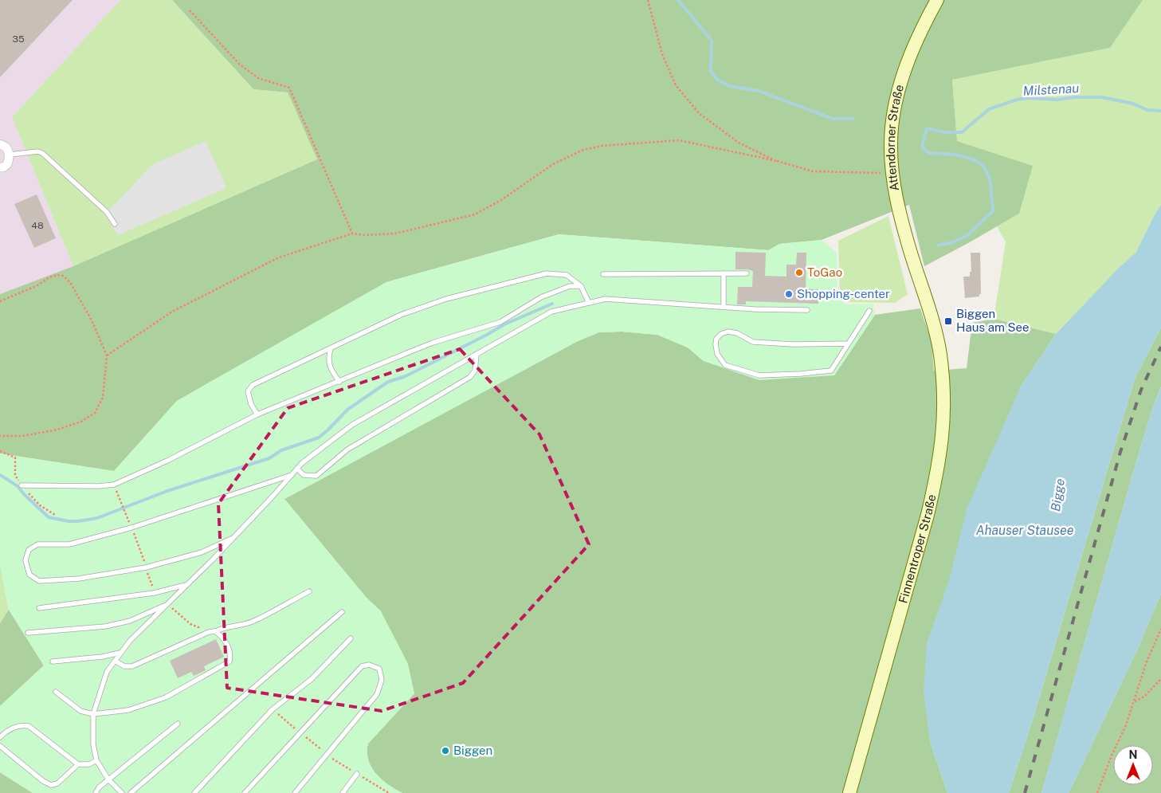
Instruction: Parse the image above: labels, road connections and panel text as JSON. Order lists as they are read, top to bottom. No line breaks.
{"streets":{"main road":["Attendorner Straße","Finnentroper Straße"]},"crossings":[["Attendorner Straße","Finnentroper Straße"]],"water":["Milstenau","Bigge","Ahauser Stausee"],"places":{"other":["ToGao","Shopping-center","Biggen"],"transit":["Biggen Haus am See"]},"house_numbers":["35","48"],"north":"top"}
